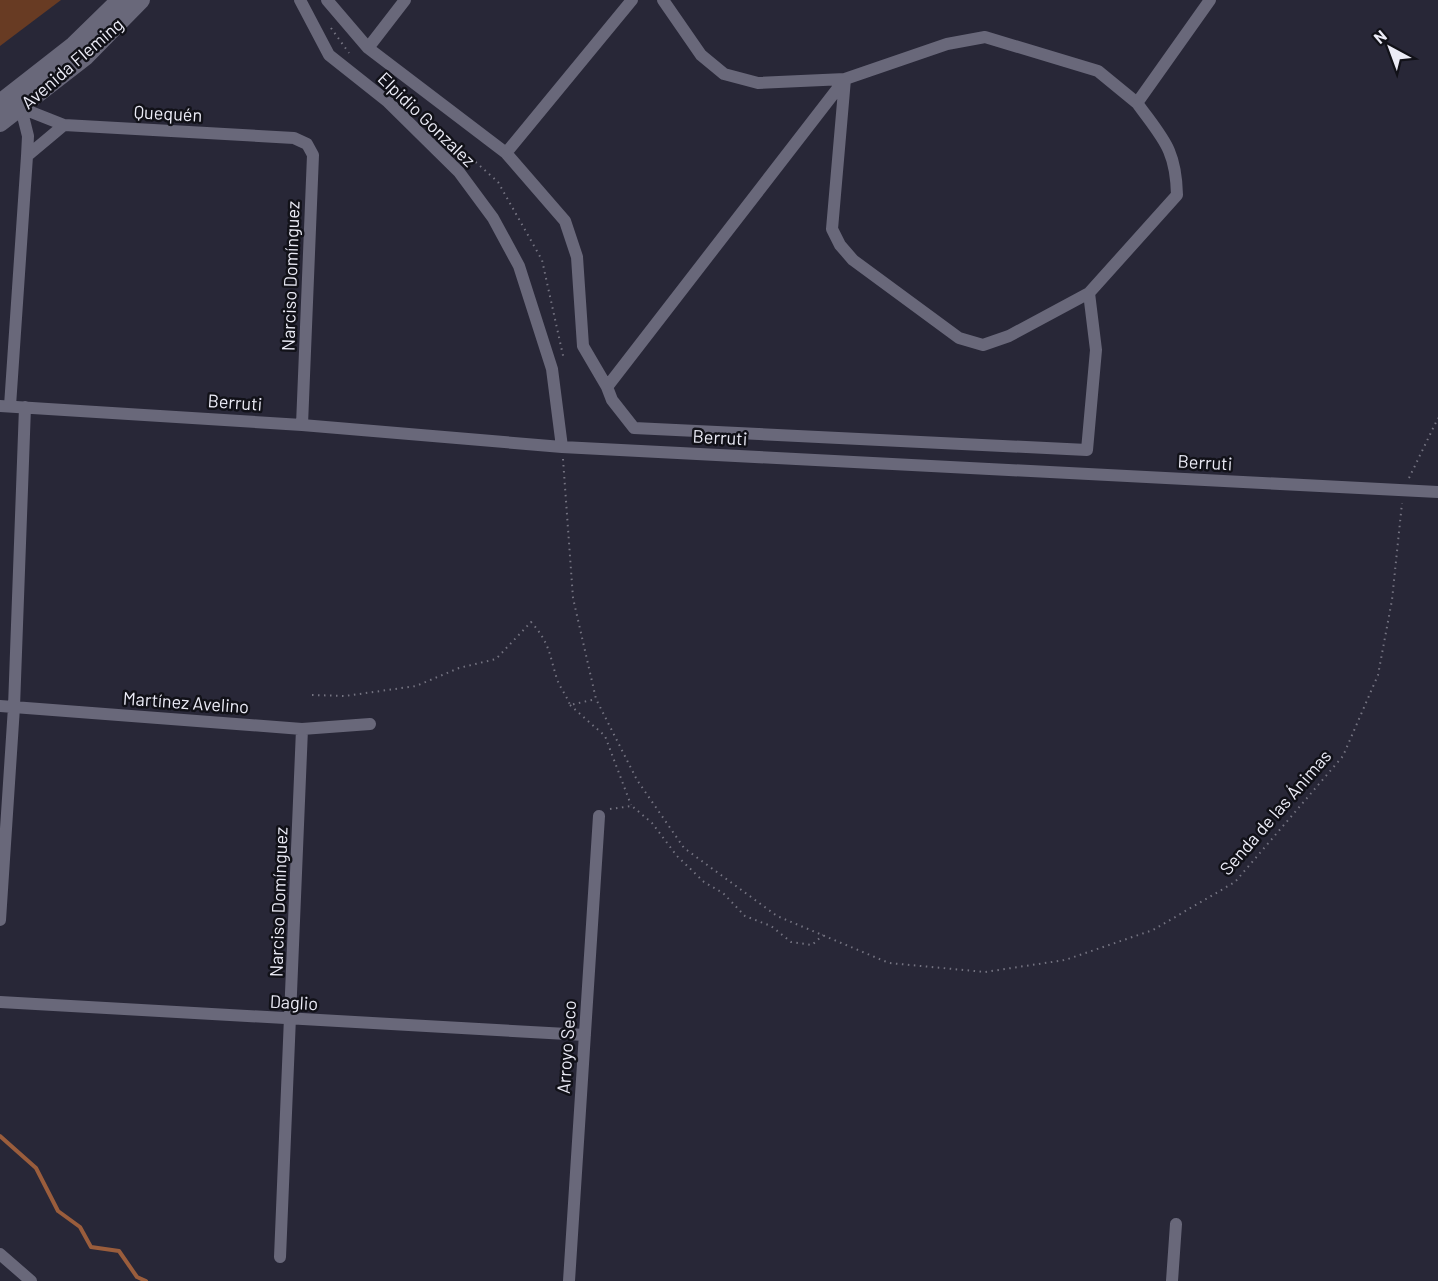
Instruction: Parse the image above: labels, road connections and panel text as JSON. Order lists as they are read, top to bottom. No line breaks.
{"streets":{"main road":["Avenida Fleming"],"street":["Quequén","Elpidio Gonzalez","Narciso Domínguez","Berruti","Martínez Avelino","Daglio","Arroyo Seco"],"path":["Senda de las Ánimas"]},"crossings":[["Avenida Fleming","Quequén"],["Quequén","Narciso Domínguez"],["Elpidio Gonzalez","Berruti"],["Elpidio Gonzalez","Senda de las Ánimas"],["Narciso Domínguez","Berruti"],["Narciso Domínguez","Martínez Avelino"],["Narciso Domínguez","Daglio"],["Berruti","Senda de las Ánimas"],["Daglio","Arroyo Seco"]],"north":"top left"}
